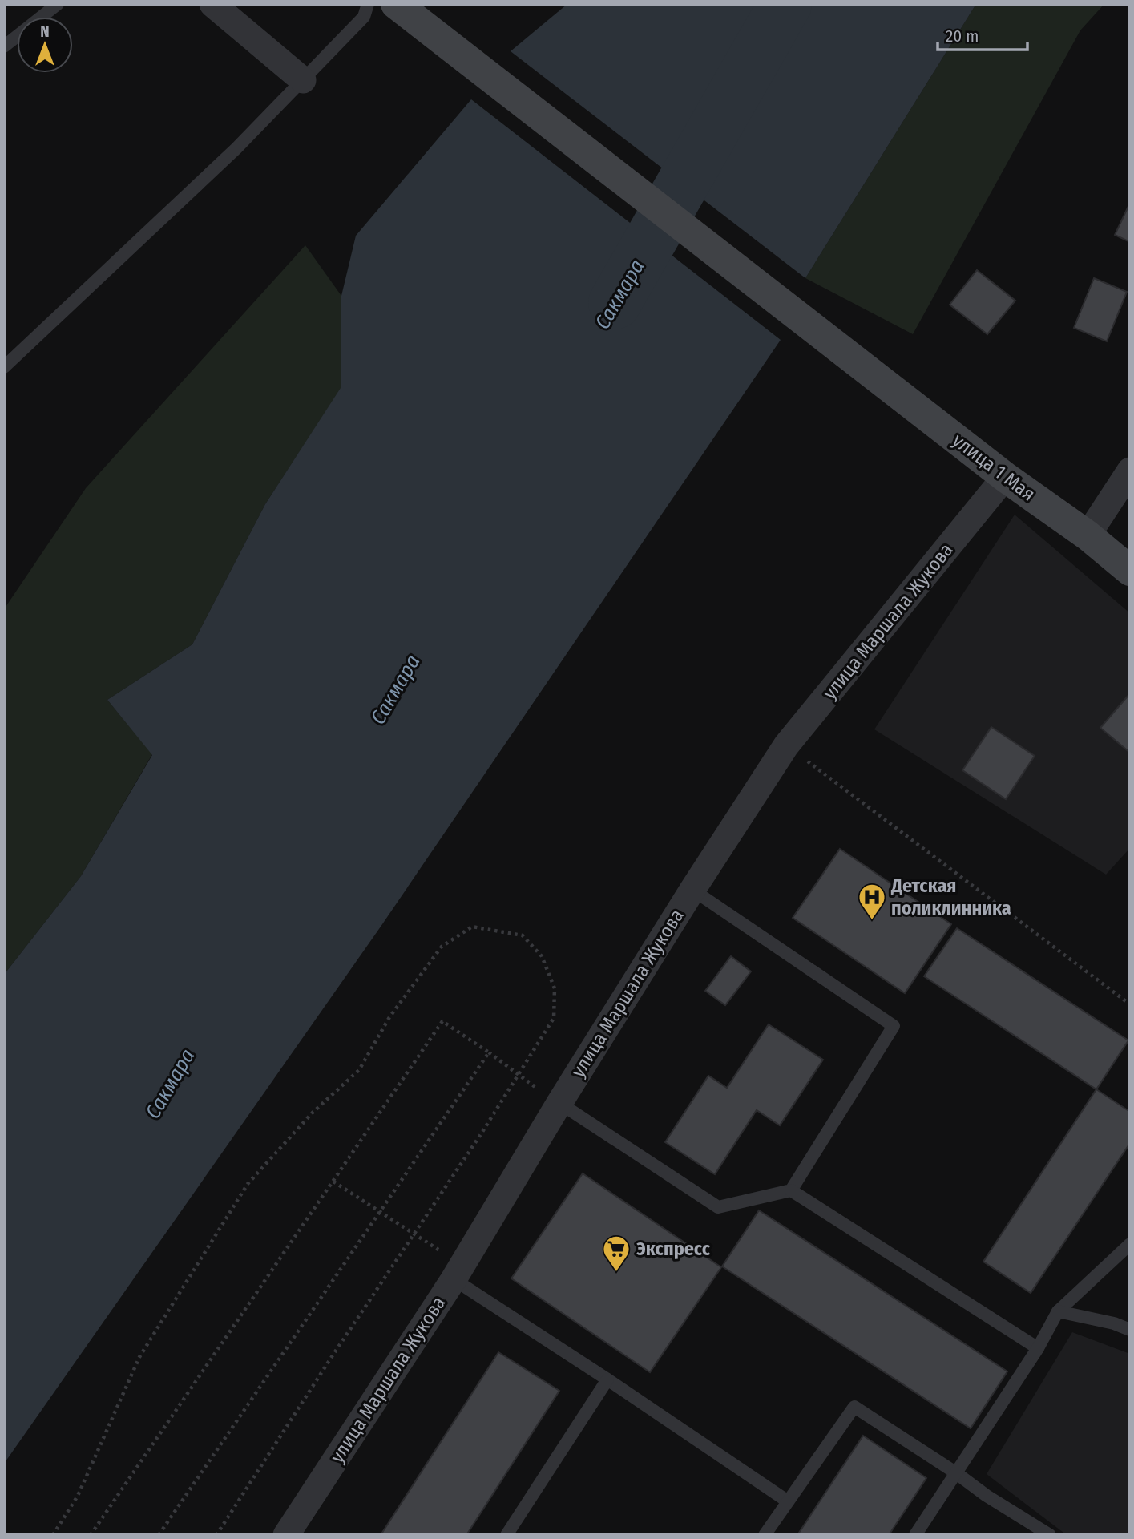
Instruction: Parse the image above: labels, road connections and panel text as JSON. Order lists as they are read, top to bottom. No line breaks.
{"streets":{"main road":["улица 1 Мая"],"street":["улица Маршала Жукова"]},"crossings":[["улица 1 Мая","улица Маршала Жукова"]],"water":["Сакмара"],"places":{"hospital":["Детская поликлинника"],"supermarket":["Экспресс"]},"scale_bar":"20 m","north":"top"}
